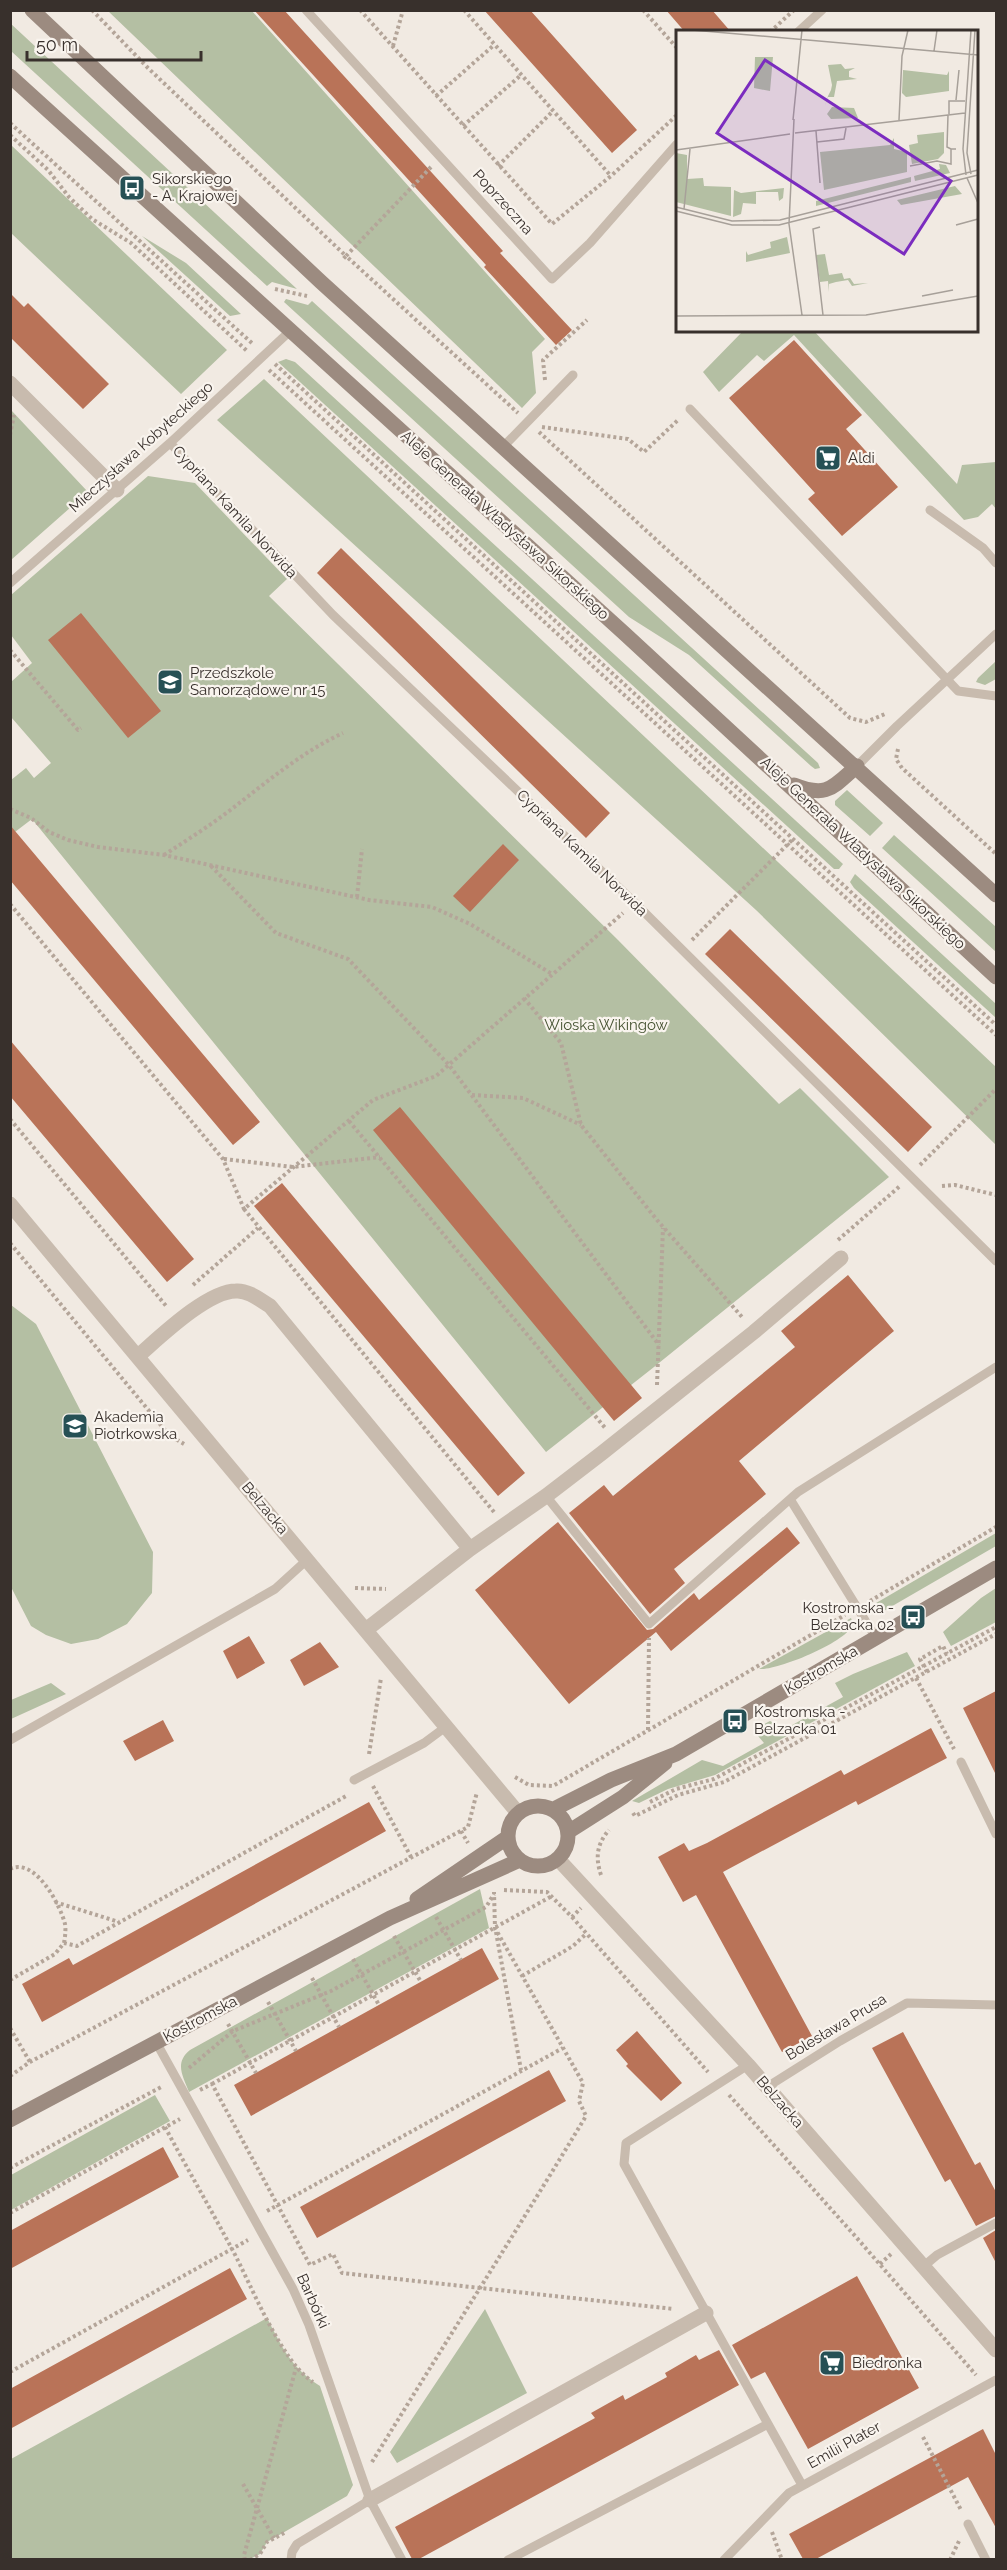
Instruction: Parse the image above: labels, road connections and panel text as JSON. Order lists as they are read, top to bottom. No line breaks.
{"streets":{"main road":["Aleje Generała Władysława Sikorskiego","Kostromska"],"street":["Belzacka"],"lane":["Poprzeczna","Mieczysława Kobyłeckiego","Cypriana Kamila Norwida","Bolesława Prusa","Barbórki","Emilii Plater"]},"crossings":[["Mieczysława Kobyłeckiego","Cypriana Kamila Norwida"],["Mieczysława Kobyłeckiego","Aleje Generała Władysława Sikorskiego"],["Belzacka","Kostromska"],["Belzacka","Bolesława Prusa"],["Kostromska","Barbórki"]],"parks":["Wioska Wikingów"],"places":{"bus stop":["Sikorskiego - A. Krajowej","Kostromska - Belzacka 02","Kostromska - Belzacka 01"],"supermarket":["Aldi","Biedronka"],"school or university":["Przedszkole Samorządowe nr 15","Akademia Piotrkowska"]},"scale_bar":"50 m"}
